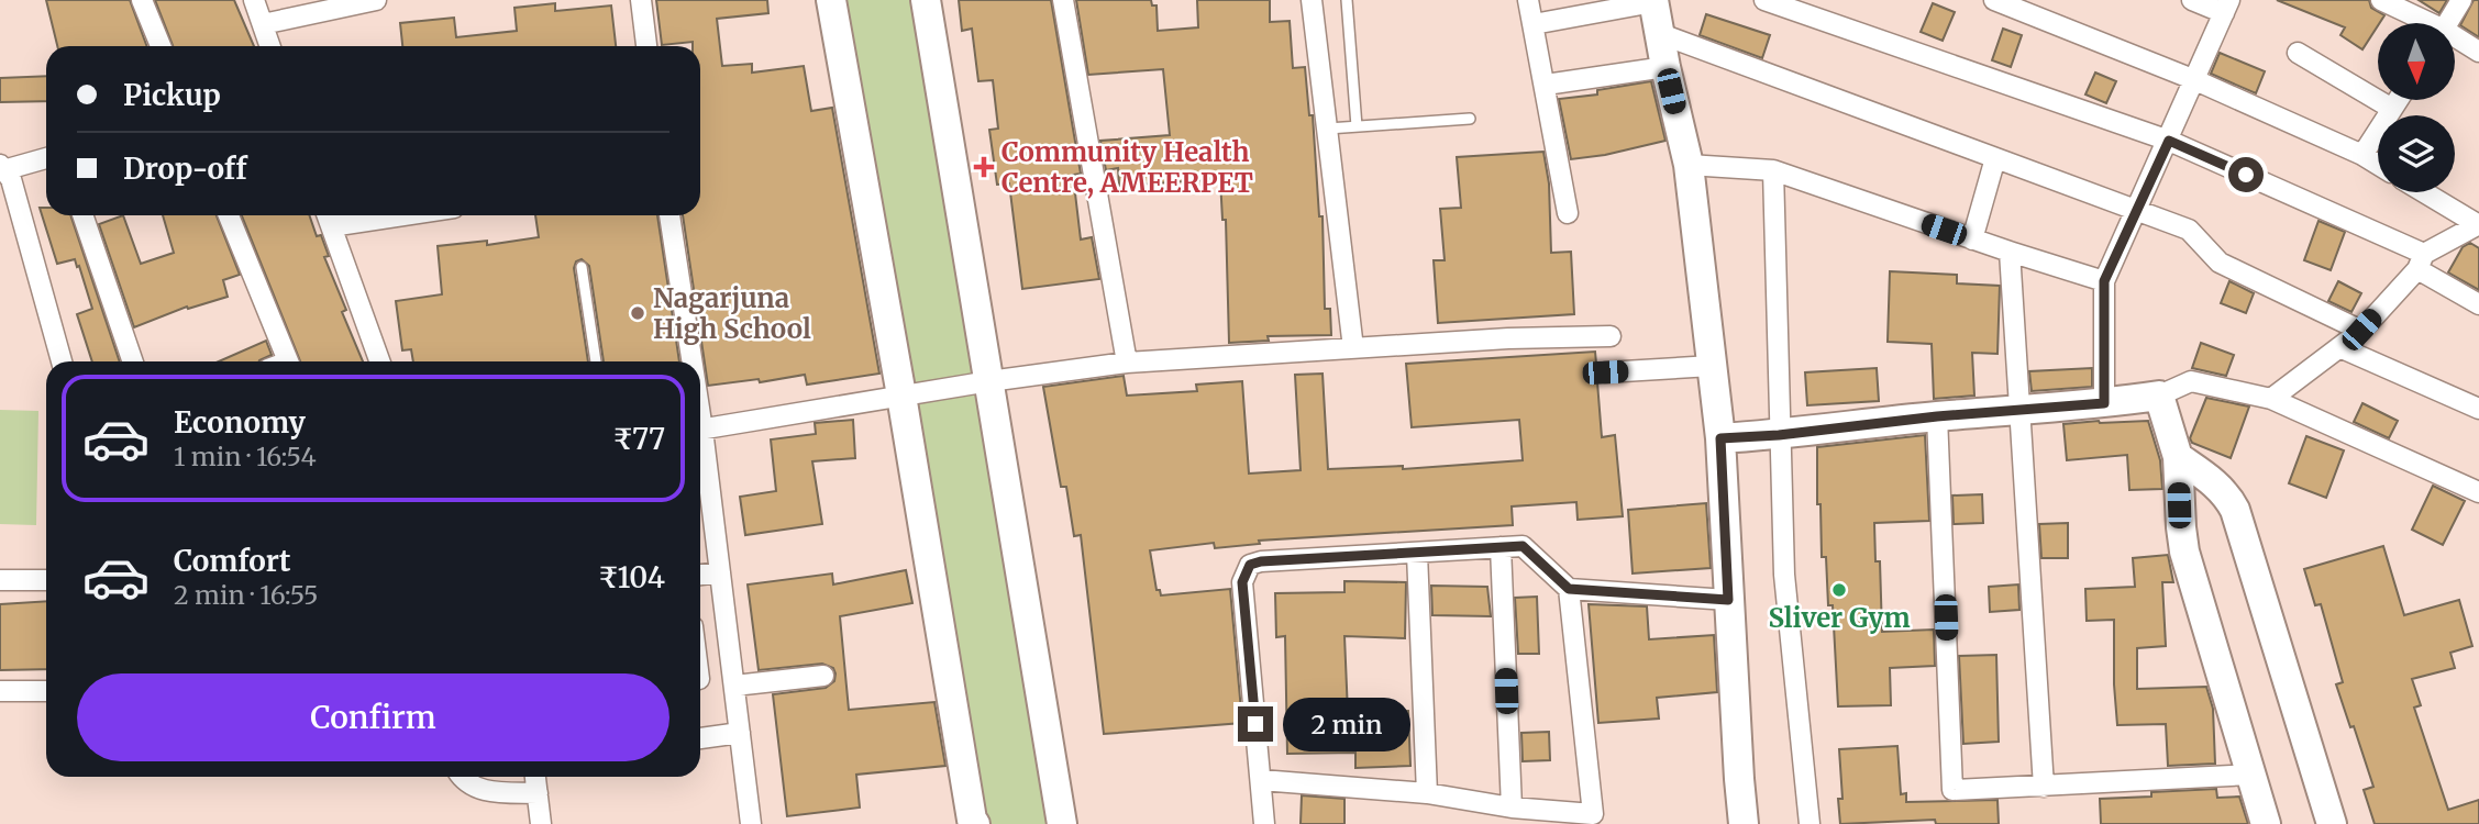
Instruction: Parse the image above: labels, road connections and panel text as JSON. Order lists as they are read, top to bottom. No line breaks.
{"places":{"health":["Community Health Centre, AMEERPET"],"other":["Nagarjuna High School","Sliver Gym"]},"north":"bottom","page":{"banner":["Pickup","Drop-off"],"list":[{"name":"Economy","note":"1 min · 16:54","value":"₹77"},{"name":"Comfort","note":"2 min · 16:55","value":"₹104"}],"buttons":"Confirm","bubble":"2 min"}}
